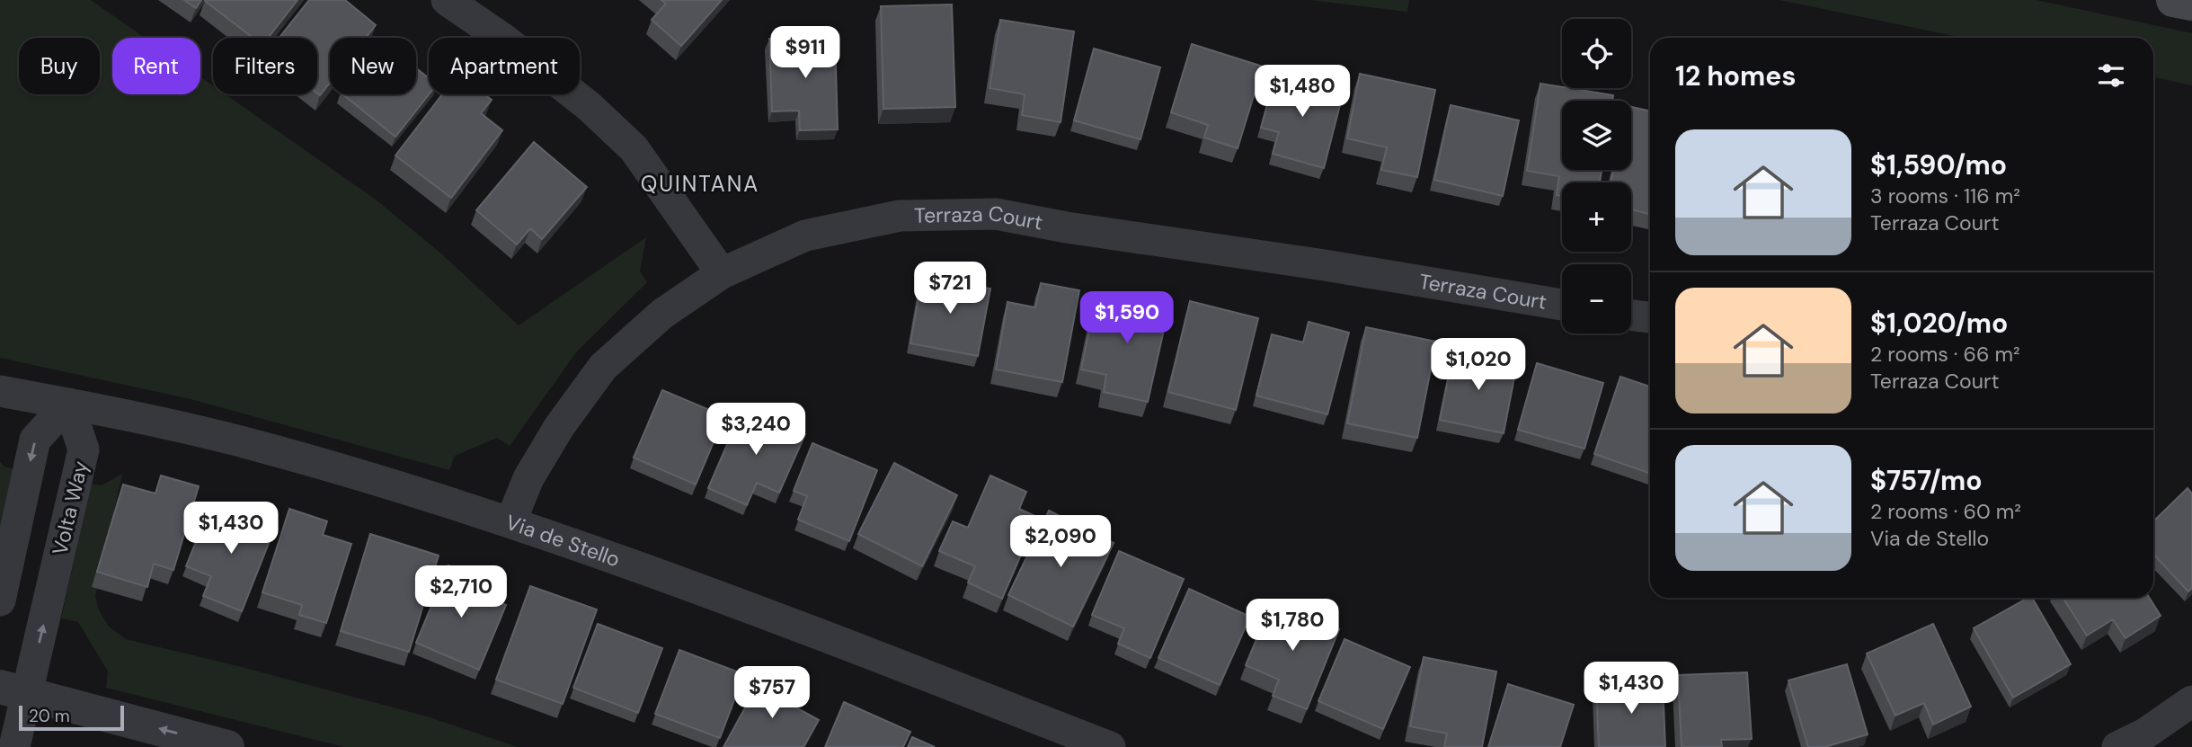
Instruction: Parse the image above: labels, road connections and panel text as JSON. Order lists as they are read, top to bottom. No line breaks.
{"streets":{"street":["Terraza Court","Volta Way","Via de Stello"]},"crossings":[["Terraza Court","Via de Stello"],["Volta Way","Via de Stello"]],"districts":["QUINTANA"],"scale_bar":"20 m","page":{"map_buttons":["+","−"],"price":["$911","$1,480","$721","$1,590","$1,020","$3,240","$1,430","$2,090","$2,710","$1,780","$1,430","$757"],"chip":["Buy","Rent","Filters","New","Apartment"],"heading":"12 homes","list":[{"name":"$1,590/mo","note":"3 rooms · 116 m² · Terraza Court"},{"name":"$1,020/mo","note":"2 rooms · 66 m² · Terraza Court"},{"name":"$757/mo","note":"2 rooms · 60 m² · Via de Stello"}],"scale":"20 m"}}
